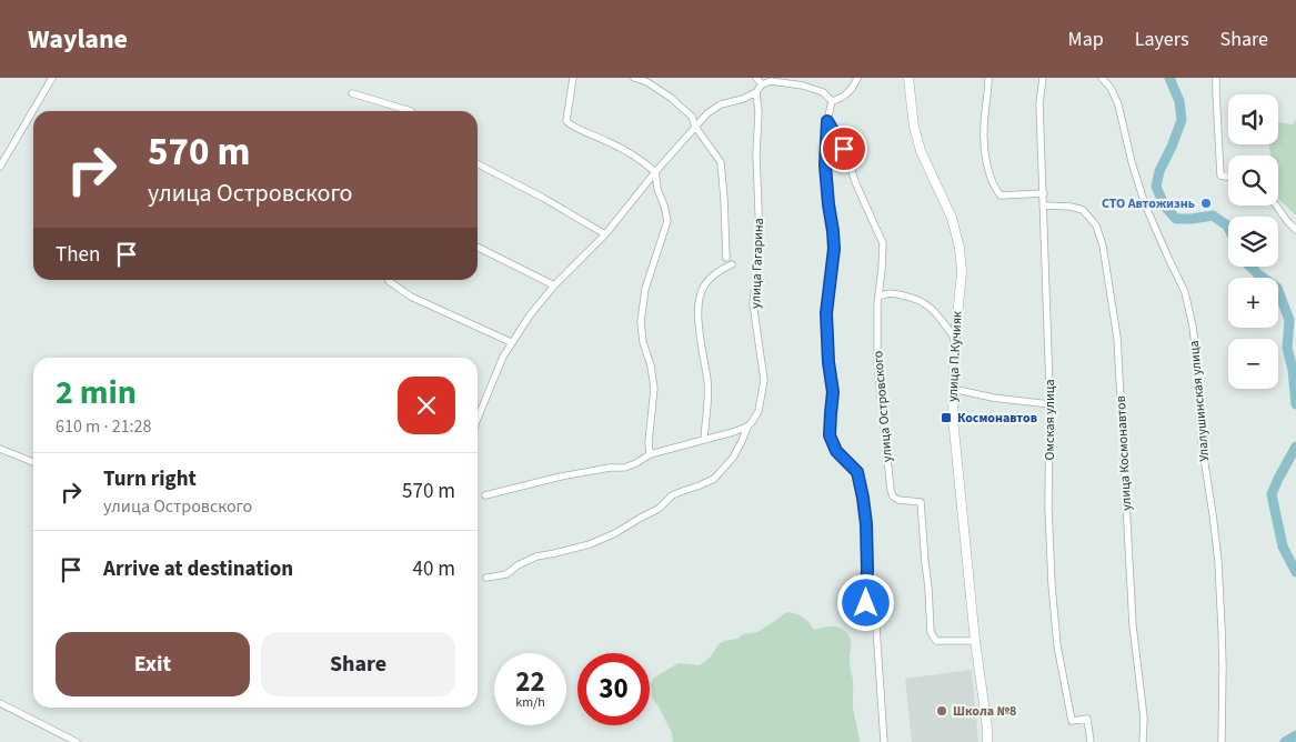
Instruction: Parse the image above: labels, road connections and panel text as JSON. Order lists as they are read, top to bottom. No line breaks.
{"streets":{"street":["улица Гагарина","улица П.Кучияк","Улалушинская улица","улица Островского","Омская улица","улица Космонавтов"]},"crossings":[["улица П.Кучияк","улица Островского"],["Омская улица","улица Космонавтов"]],"places":{"other":["СТО Автожизнь","Школа №8"],"transit":["Космонавтов"]},"page":{"header":"Waylane","nav":["Map","Layers","Share"],"map_buttons":["+","−"],"turn":["570 m","улица Островского"],"then":"Then","heading":["2 min","610 m · 21:28"],"list":[{"name":"Turn right","note":"улица Островского","value":"570 m"},{"name":"Arrive at destination","value":"40 m"}],"buttons":["Exit","Share"],"speed":"22 km/h","limit":"30"}}
